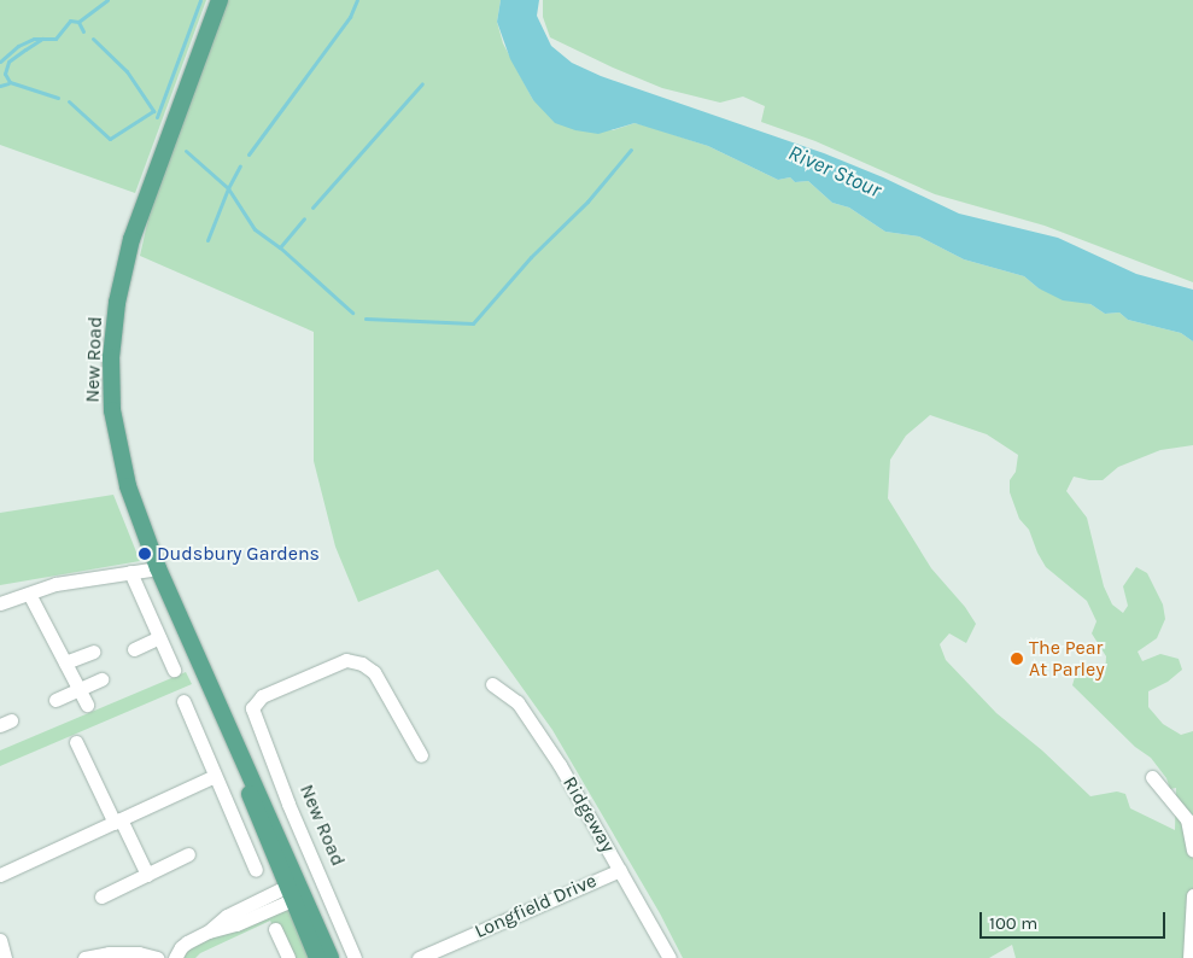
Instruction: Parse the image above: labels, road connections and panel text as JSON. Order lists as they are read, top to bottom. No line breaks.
{"streets":{"main road":["New Road"],"street":["Ridgeway","Longfield Drive"]},"crossings":[["Ridgeway","Longfield Drive"]],"water":["River Stour"],"places":["Dudsbury Gardens","The Pear At Parley"],"scale_bar":"100 m"}
